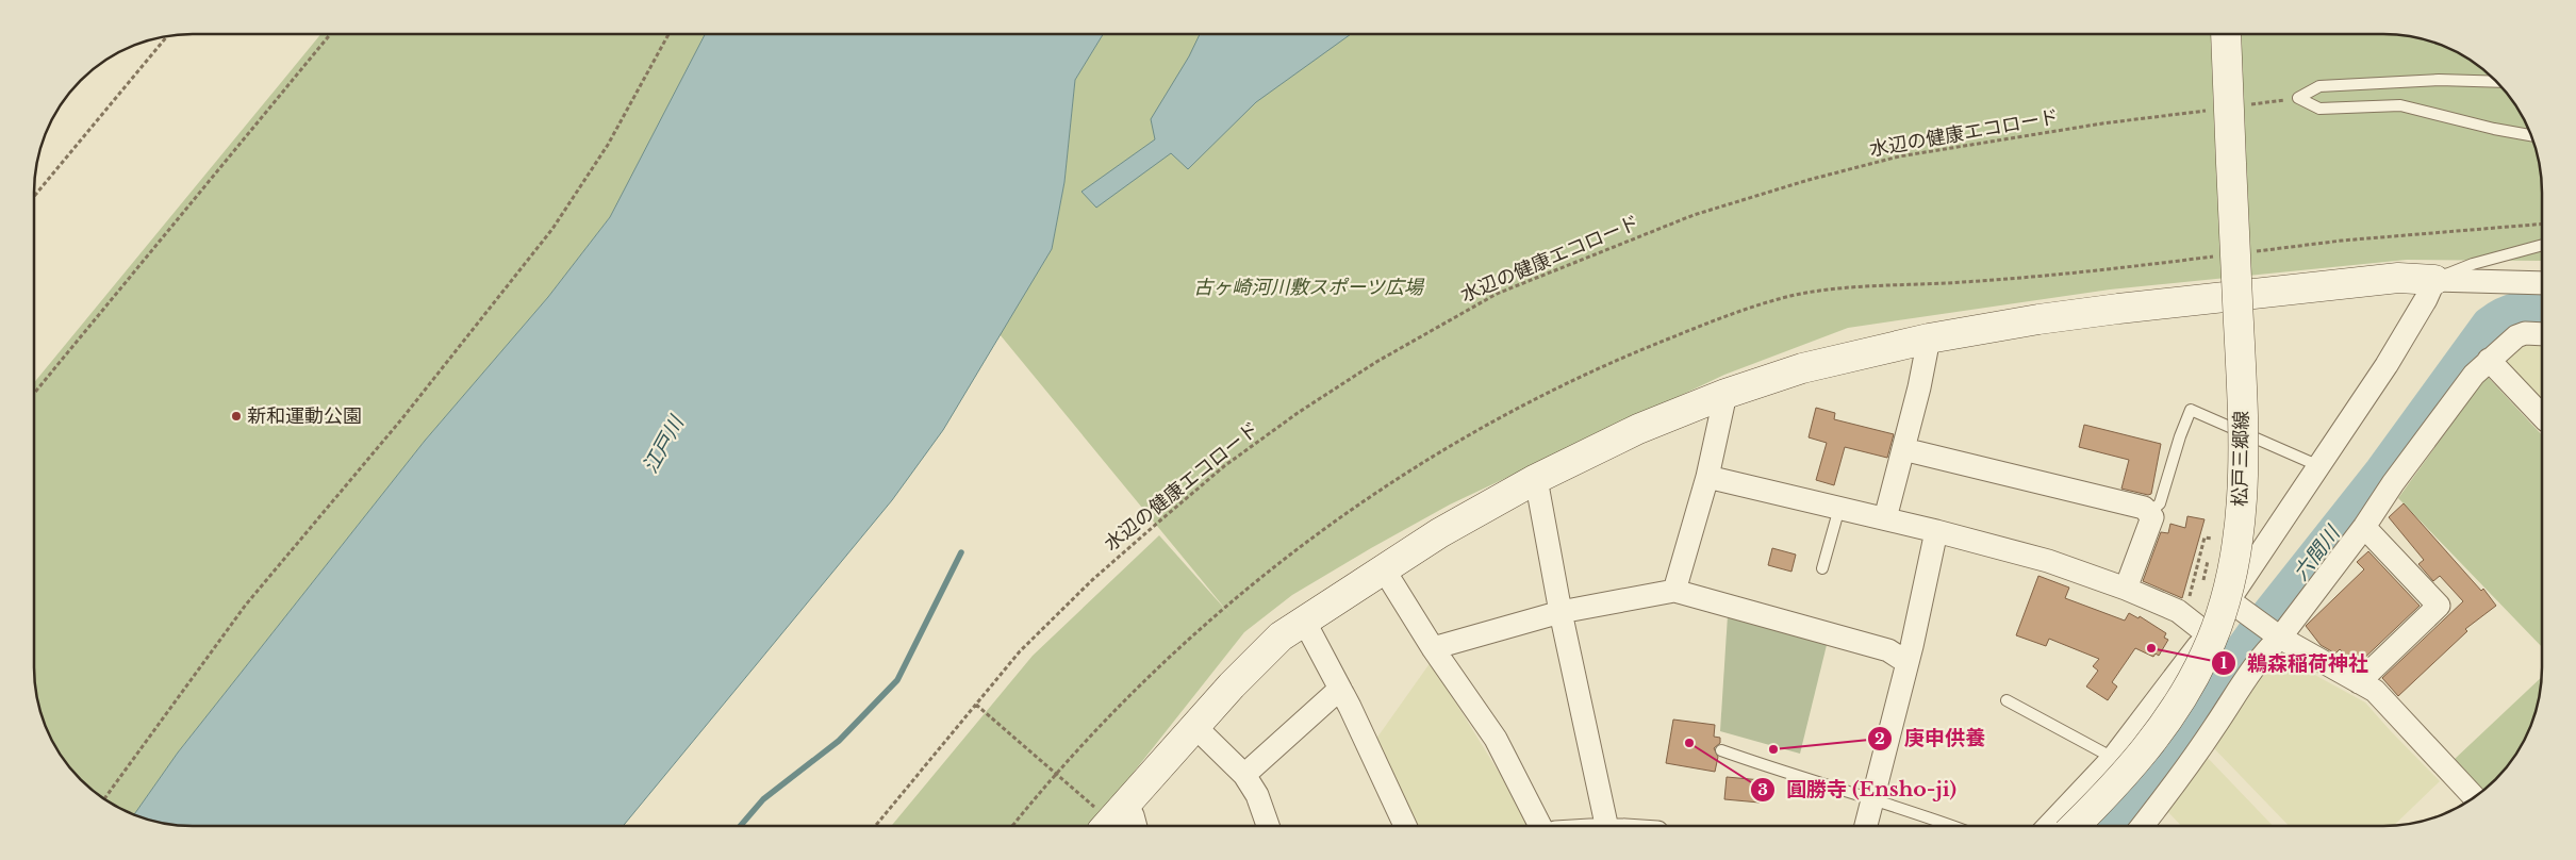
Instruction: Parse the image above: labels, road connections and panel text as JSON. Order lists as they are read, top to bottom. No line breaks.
{"streets":{"street":["松戸三郷線"],"path":["水辺の健康エコロード"]},"water":["江戸川","六間川"],"parks":["古ヶ崎河川敷スポーツ広場"],"places":["新和運動公園","鵜森稲荷神社","圓勝寺 (Ensho-ji)","庚申供養"]}
